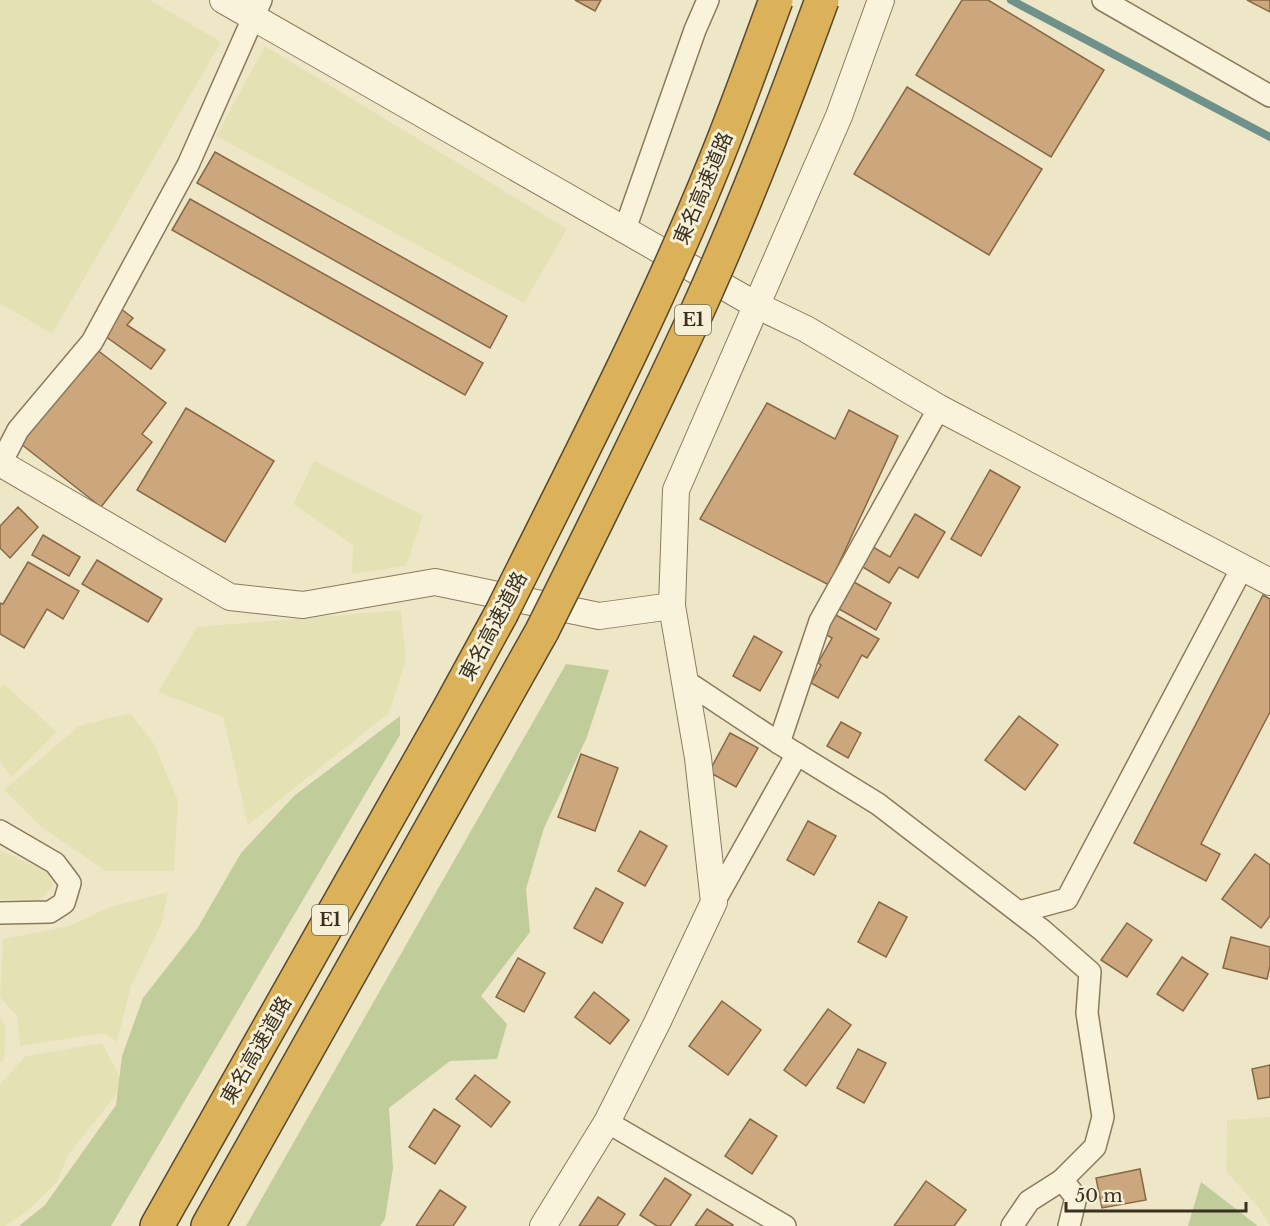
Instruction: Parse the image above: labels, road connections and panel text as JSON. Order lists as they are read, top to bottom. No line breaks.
{"streets":{"highway":["東名高速道路","E1"]},"scale_bar":"50 m"}
